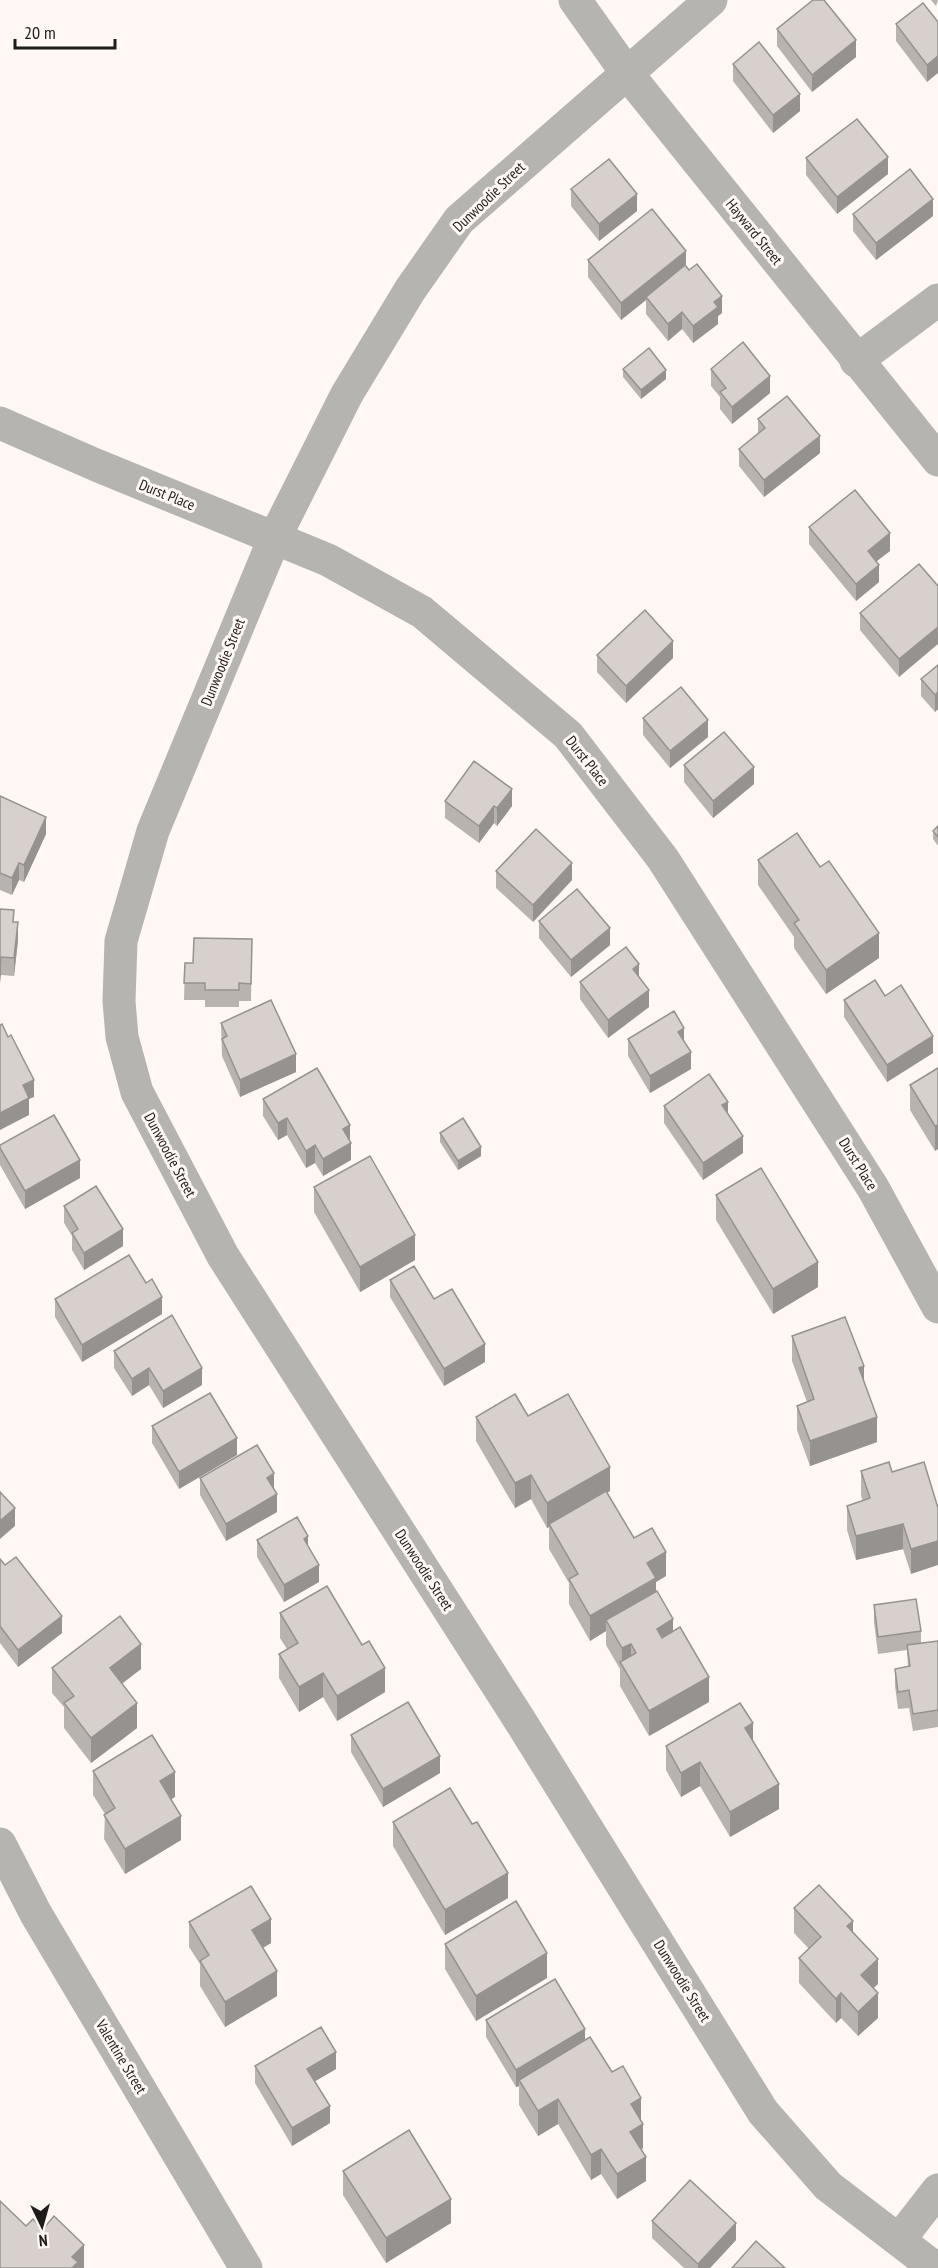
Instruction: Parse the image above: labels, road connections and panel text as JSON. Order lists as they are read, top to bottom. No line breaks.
{"streets":{"street":["Dunwoodie Street","Hayward Street","Durst Place","Valentine Street"]},"crossings":[["Dunwoodie Street","Hayward Street"],["Dunwoodie Street","Durst Place"]],"scale_bar":"20 m","north":"bottom"}
